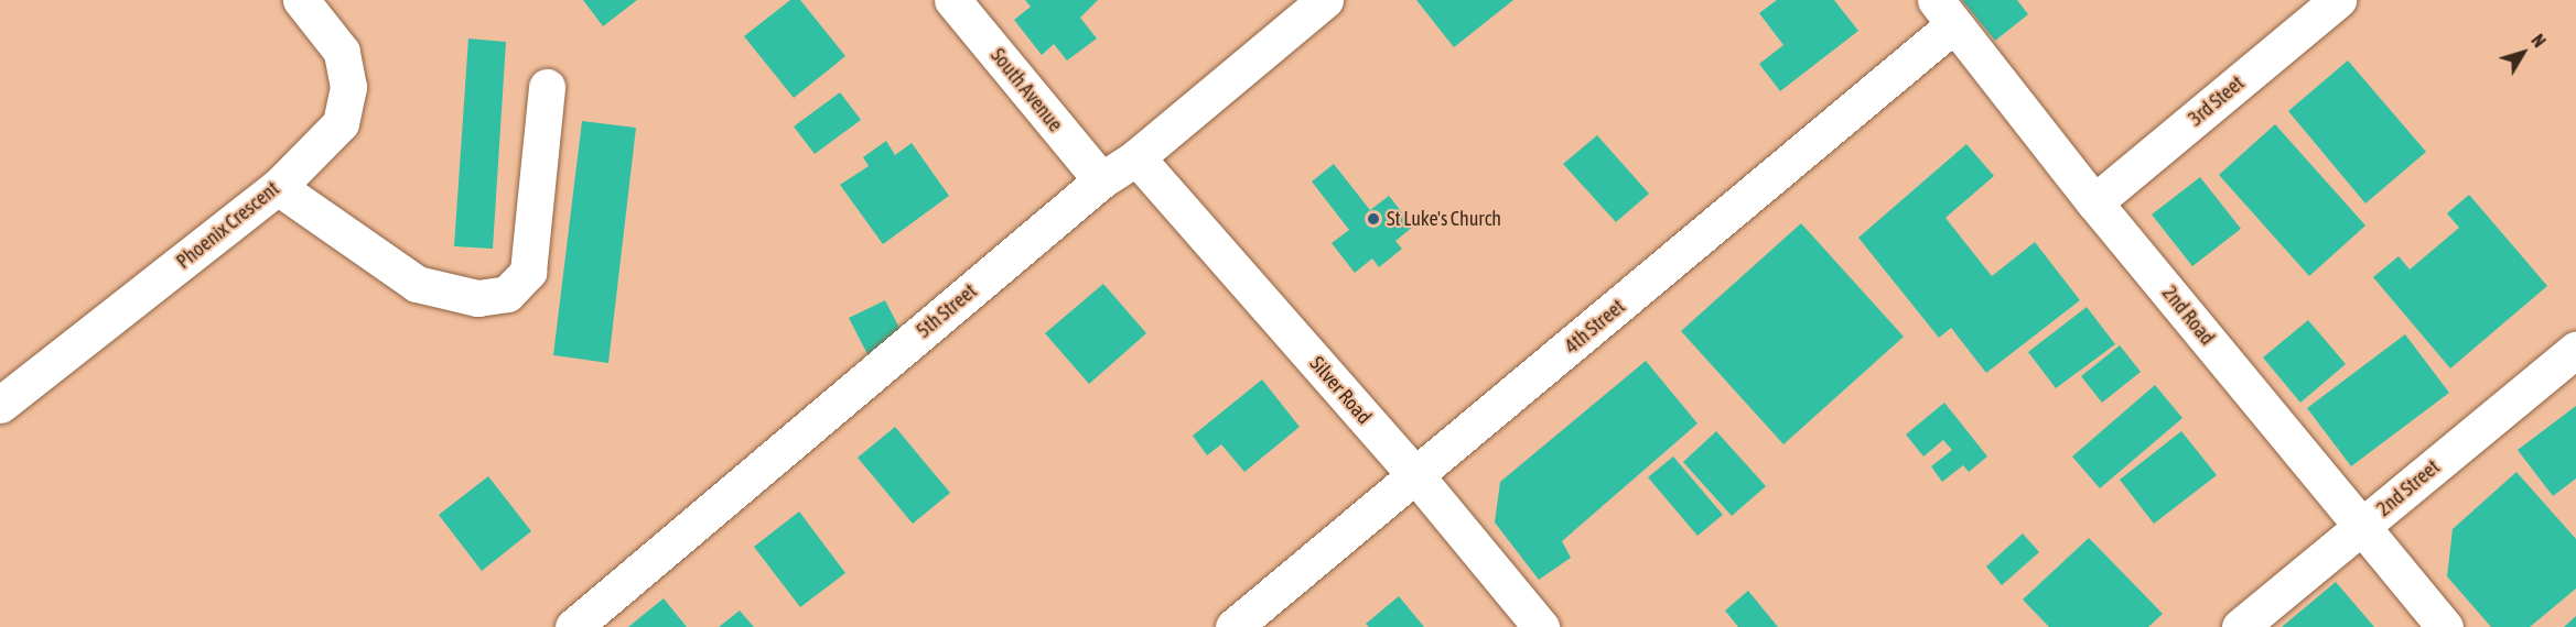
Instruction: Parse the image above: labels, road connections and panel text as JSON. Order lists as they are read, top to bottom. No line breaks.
{"streets":{"street":["South Avenue","3rd Steet","Phoenix Crescent","5th Street","2nd Road","4th Street","Silver Road","2nd Street"]},"crossings":[["South Avenue","5th Street"],["3rd Steet","2nd Road"],["5th Street","Silver Road"],["2nd Road","4th Street"],["2nd Road","2nd Street"],["4th Street","Silver Road"]],"places":["St Luke's Church"],"north":"top right"}
